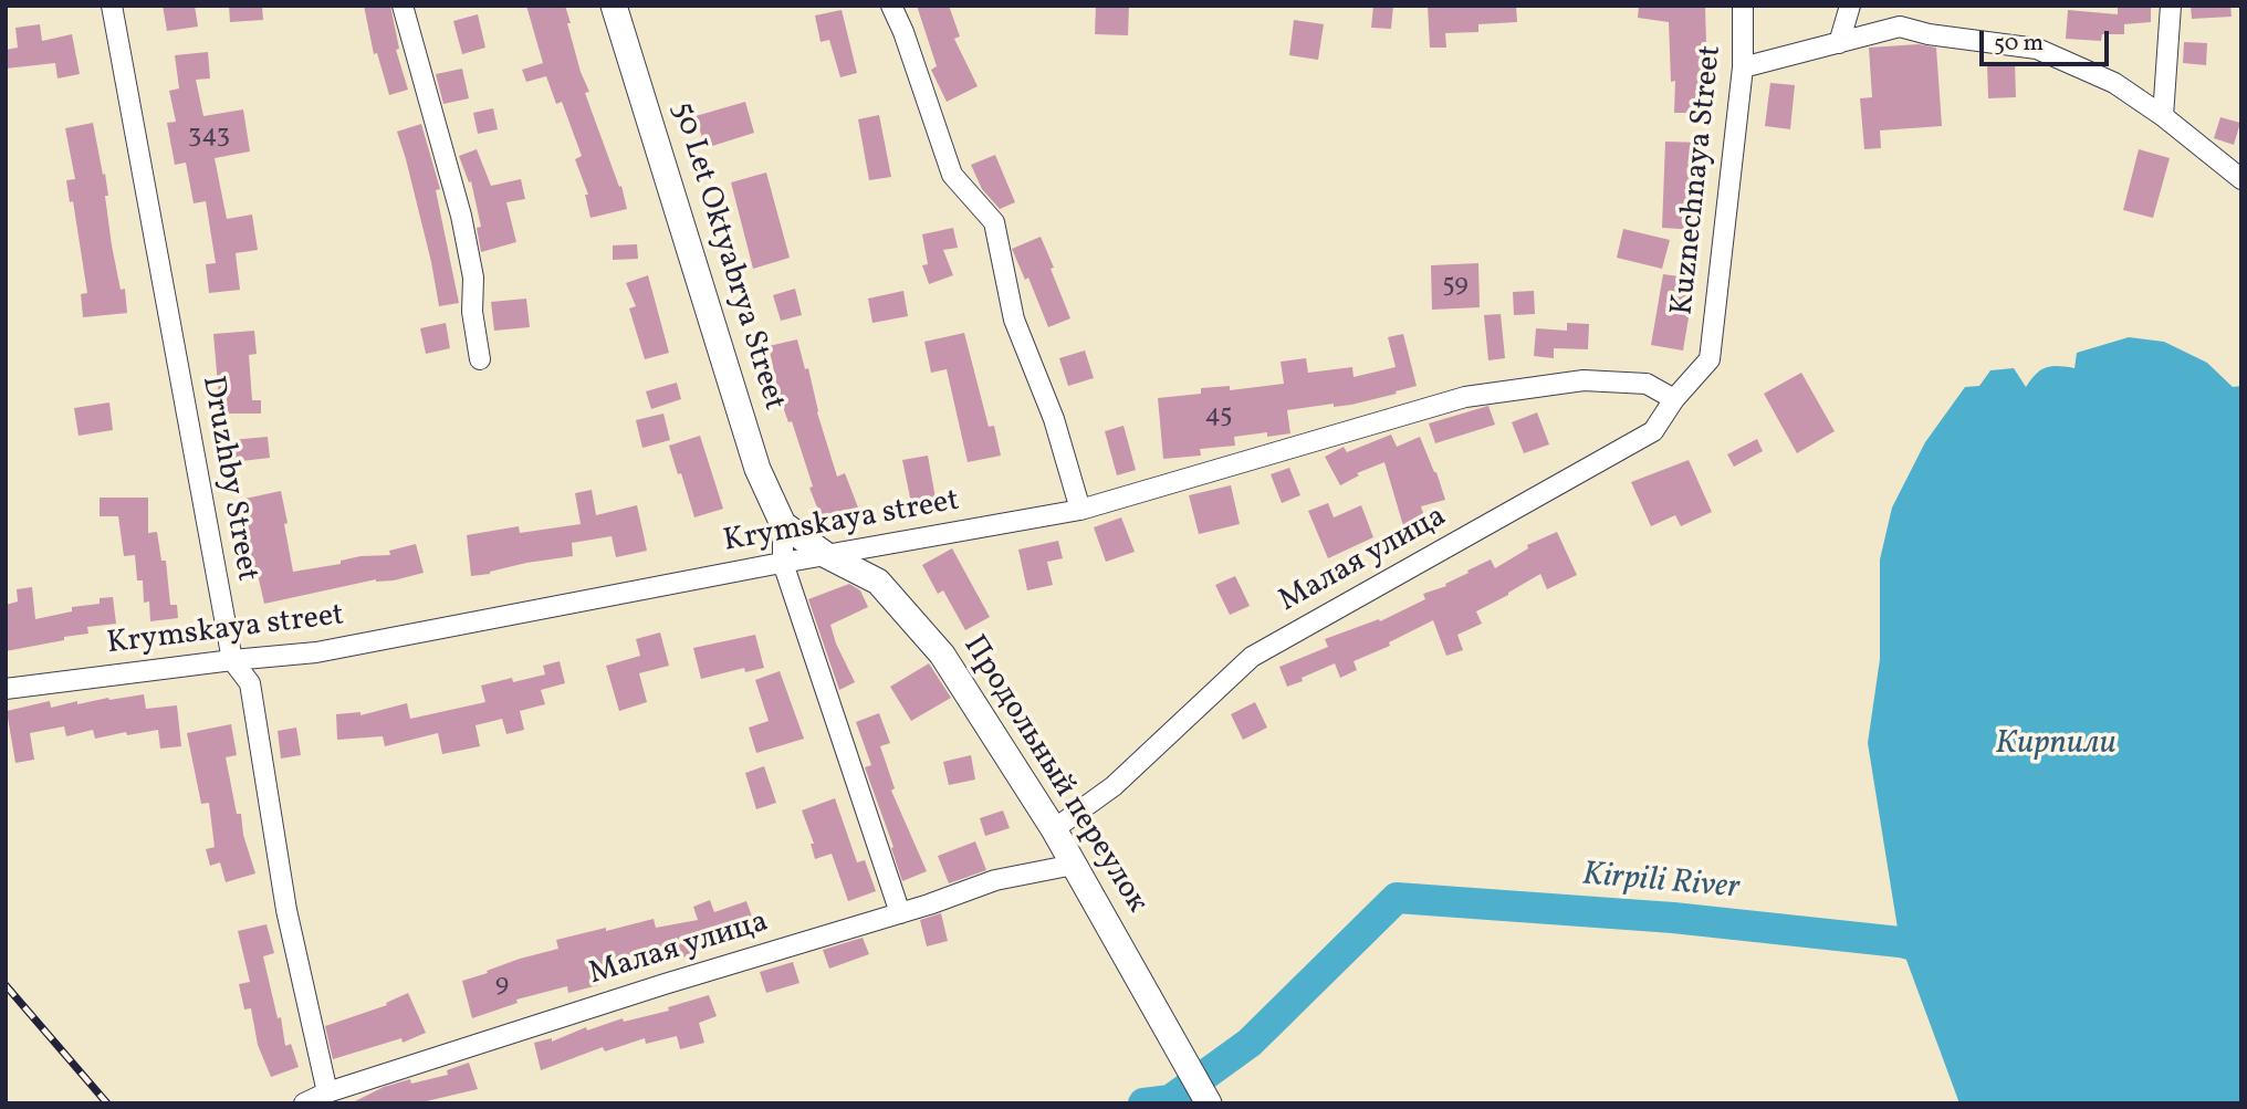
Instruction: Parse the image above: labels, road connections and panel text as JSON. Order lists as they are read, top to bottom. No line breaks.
{"streets":{"street":["Kuznechnaya Street","50 Let Oktyabrya Street","Druzhby Street","Krymskaya street","Малая улица","Продольный переулок"]},"crossings":[["Kuznechnaya Street","Малая улица"],["50 Let Oktyabrya Street","Krymskaya street"],["50 Let Oktyabrya Street","Малая улица"],["50 Let Oktyabrya Street","Продольный переулок"],["Druzhby Street","Krymskaya street"],["Druzhby Street","Малая улица"],["Krymskaya street","Малая улица"],["Krymskaya street","Продольный переулок"],["Малая улица","Продольный переулок"]],"water":["Кирпили","Kirpili River"],"house_numbers":["343","59","45","9"],"scale_bar":"50 m"}
